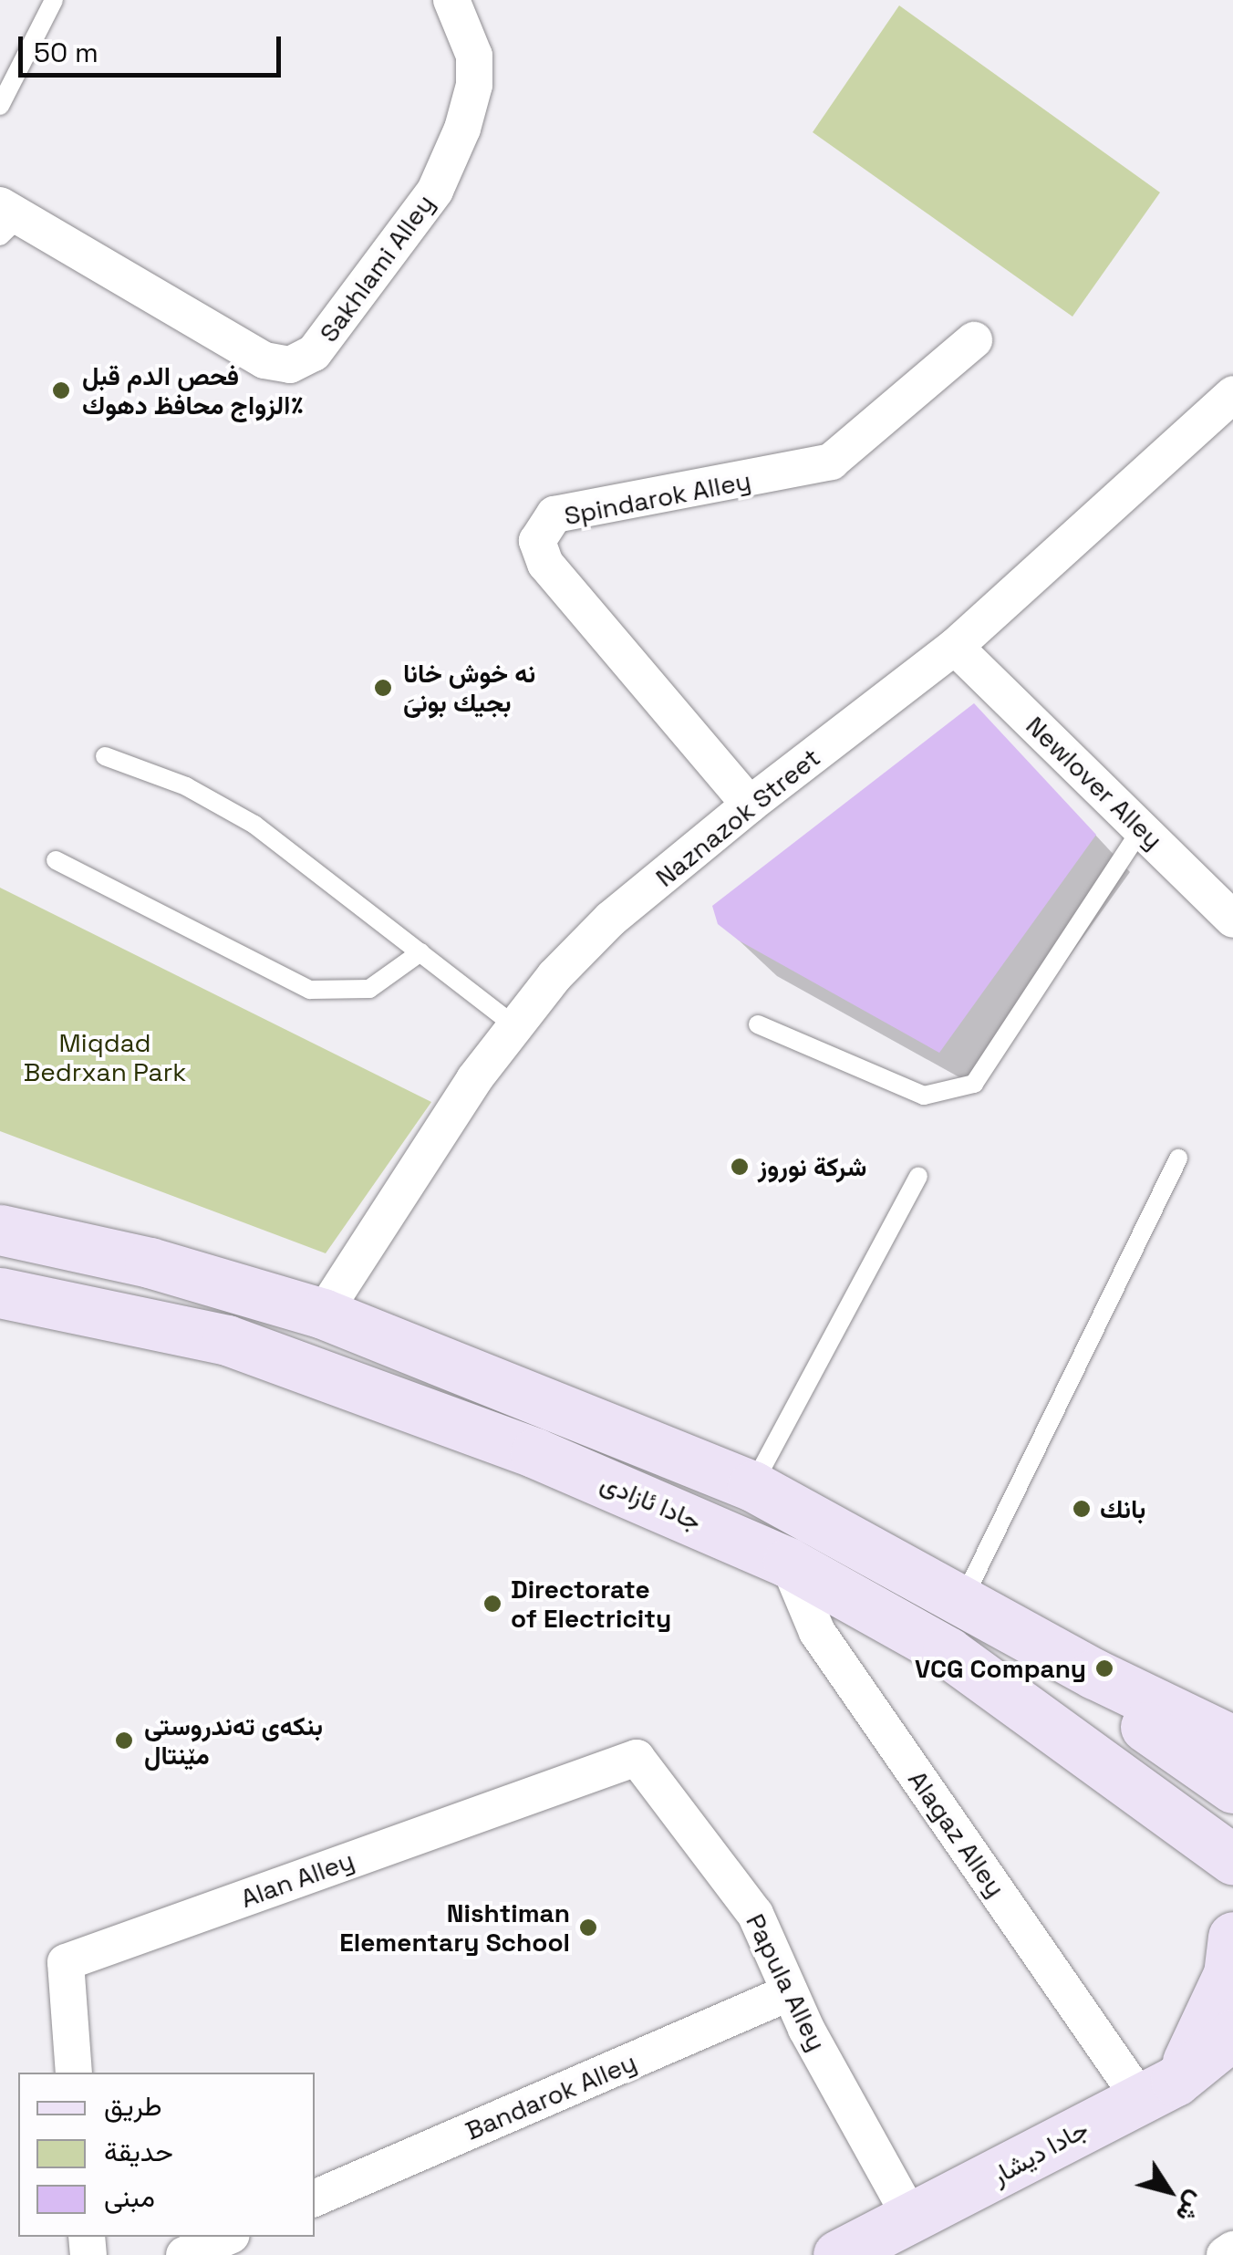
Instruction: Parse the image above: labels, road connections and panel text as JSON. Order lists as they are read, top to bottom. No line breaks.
{"streets":{"main road":["جادا ئازادی","جادا دیشار"],"street":["Sakhlami Alley","Spindarok Alley","Newlover Alley","Naznazok Street","Alagaz Alley","Alan Alley","Papula Alley","Bandarok Alley"]},"crossings":[["Spindarok Alley","Naznazok Street"],["Newlover Alley","Naznazok Street"],["Naznazok Street","جادا ئازادی"],["جادا ئازادی","Alagaz Alley"],["Alagaz Alley","جادا دیشار"],["Alan Alley","Papula Alley"],["Papula Alley","Bandarok Alley"],["Papula Alley","جادا دیشار"]],"parks":["Miqdad Bedrxan Park"],"places":["فحص الدم قبل الزواج محافظ دهوك٪","نه خوش خانا بجيك بونىَ","شركة نوروز","بانك","Directorate of Electricity","VCG Company","بنکەی تەندروستی مێنتال","Nishtiman Elementary School"],"legend":["طريق","حديقة","مبنى"],"scale_bar":"50 m","north":"bottom right"}
